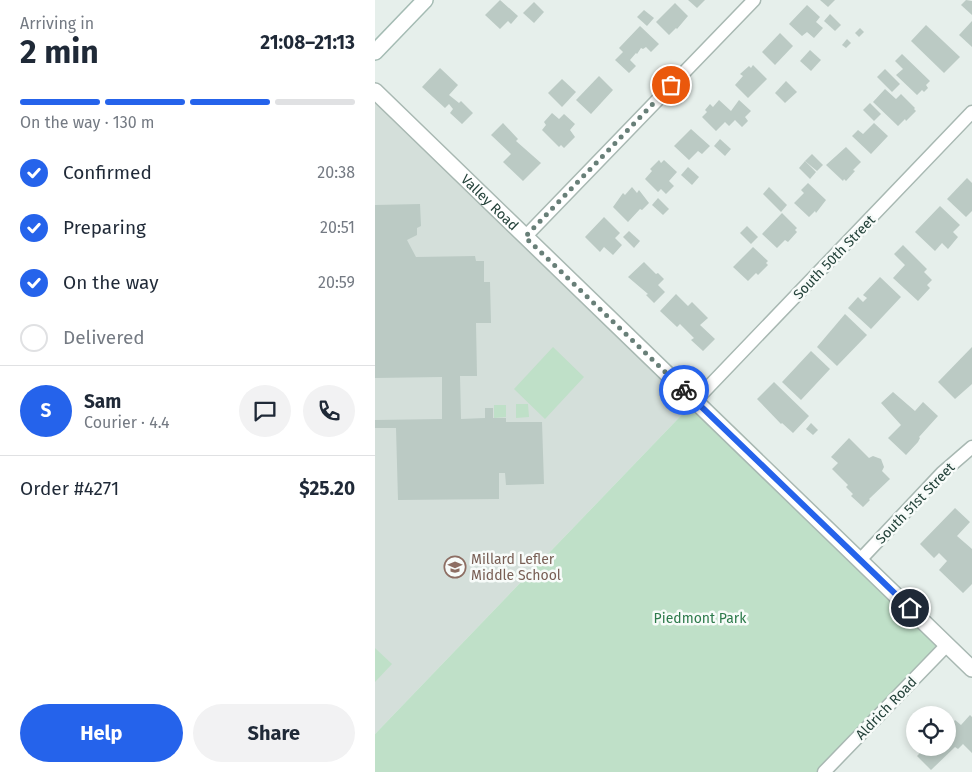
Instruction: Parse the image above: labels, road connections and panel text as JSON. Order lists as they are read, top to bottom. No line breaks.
{"streets":{"street":["Valley Road","South 50th Street","South 51st Street","Aldrich Road"]},"crossings":[["Valley Road","South 50th Street"],["Valley Road","South 51st Street"],["Valley Road","Aldrich Road"]],"parks":["Piedmont Park"],"places":{"school or university":["Millard Lefler Middle School"]},"page":{"heading":["2 min","Arriving in","21:08–21:13"],"panel":["Sam","Courier · 4.4","Order #4271","$25.20"],"bar":"On the way · 130 m","list":[["Confirmed","20:38"],["Preparing","20:51"],["On the way","20:59"],"Delivered"],"round":"S","buttons":["Help","Share"]}}
